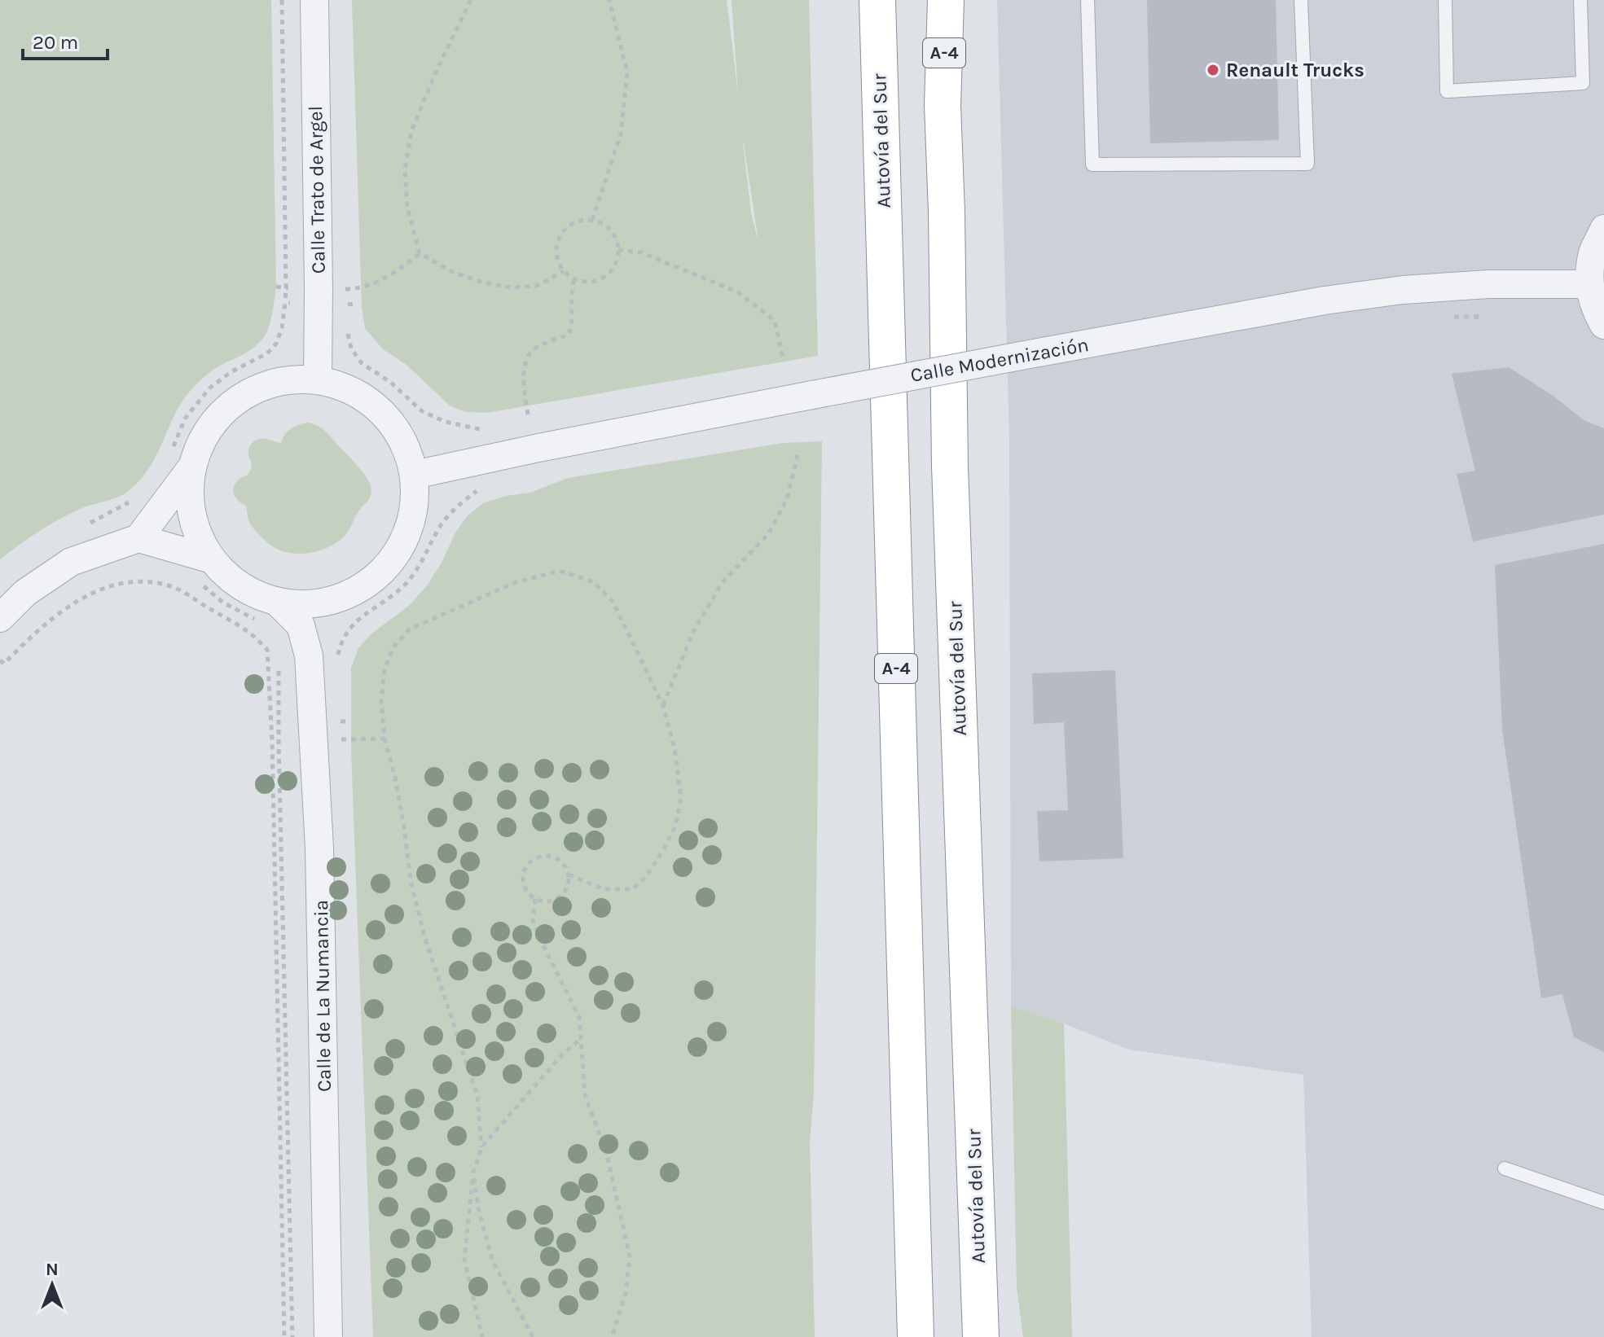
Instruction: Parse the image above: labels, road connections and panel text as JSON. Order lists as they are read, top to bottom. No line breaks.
{"streets":{"highway":["A-4","Autovía del Sur"],"street":["Calle Trato de Argel","Calle Modernización","Calle de La Numancia"]},"crossings":[["Calle Trato de Argel","Calle Modernización"],["Calle Trato de Argel","Calle de La Numancia"],["Calle Modernización","Calle de La Numancia"]],"places":["Renault Trucks"],"scale_bar":"20 m","north":"top"}
